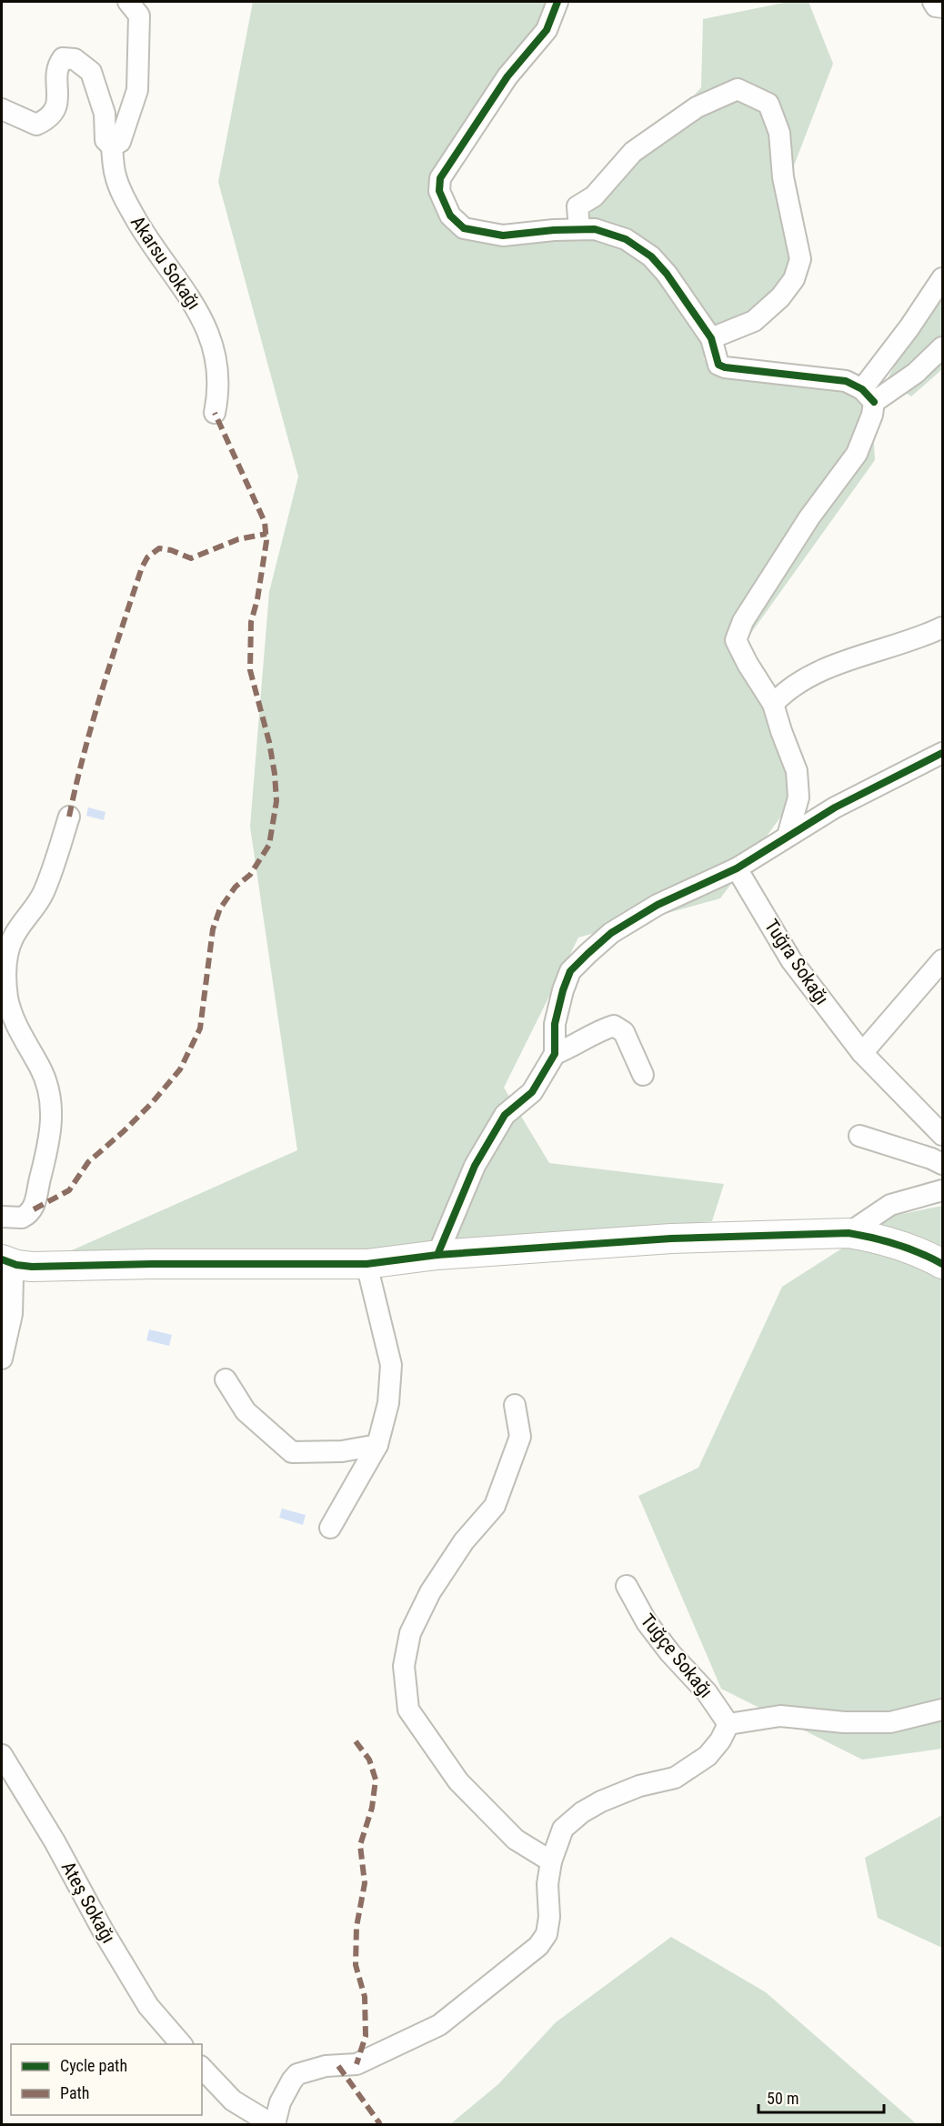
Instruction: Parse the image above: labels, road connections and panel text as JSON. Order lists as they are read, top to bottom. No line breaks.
{"streets":{"street":["Akarsu Sokağı","Tuğra Sokağı","Tuğçe Sokağı","Ateş Sokağı"]},"legend":["Cycle path","Path"],"scale_bar":"50 m"}
